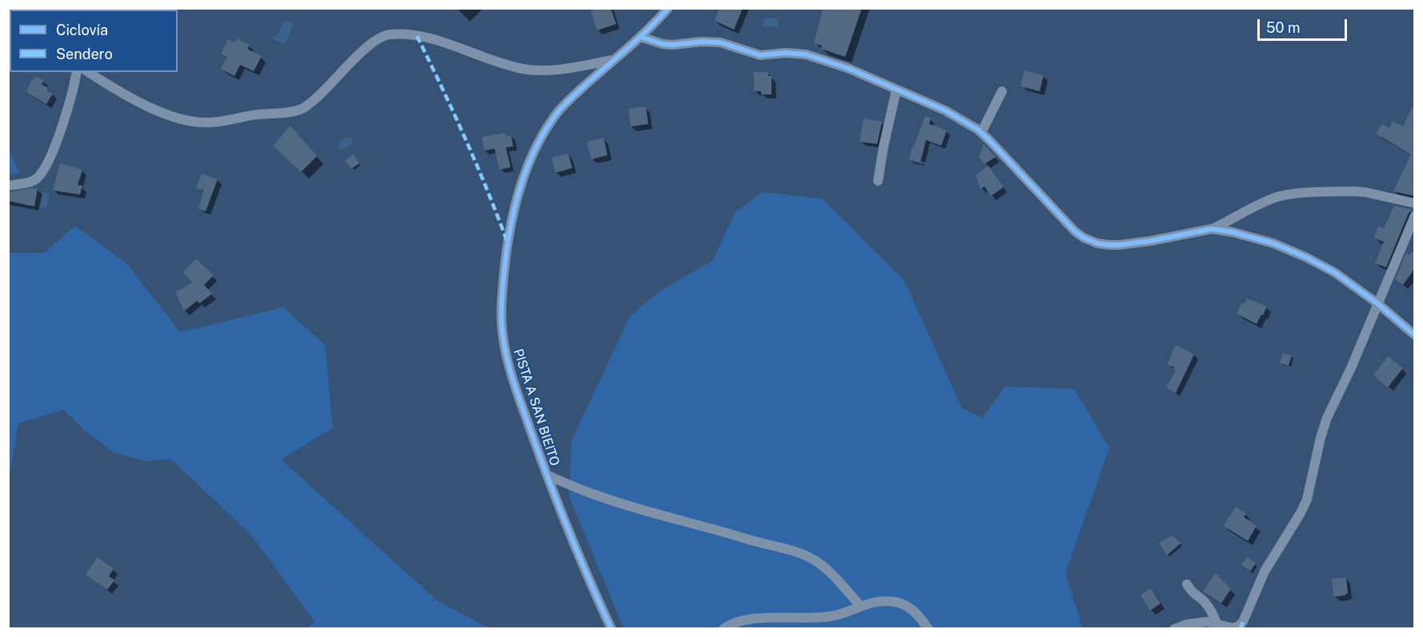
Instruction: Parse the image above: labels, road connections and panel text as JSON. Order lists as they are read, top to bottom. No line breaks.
{"streets":{"street":["PISTA A SAN BIEITO"]},"legend":["Ciclovía","Sendero"],"scale_bar":"50 m"}
